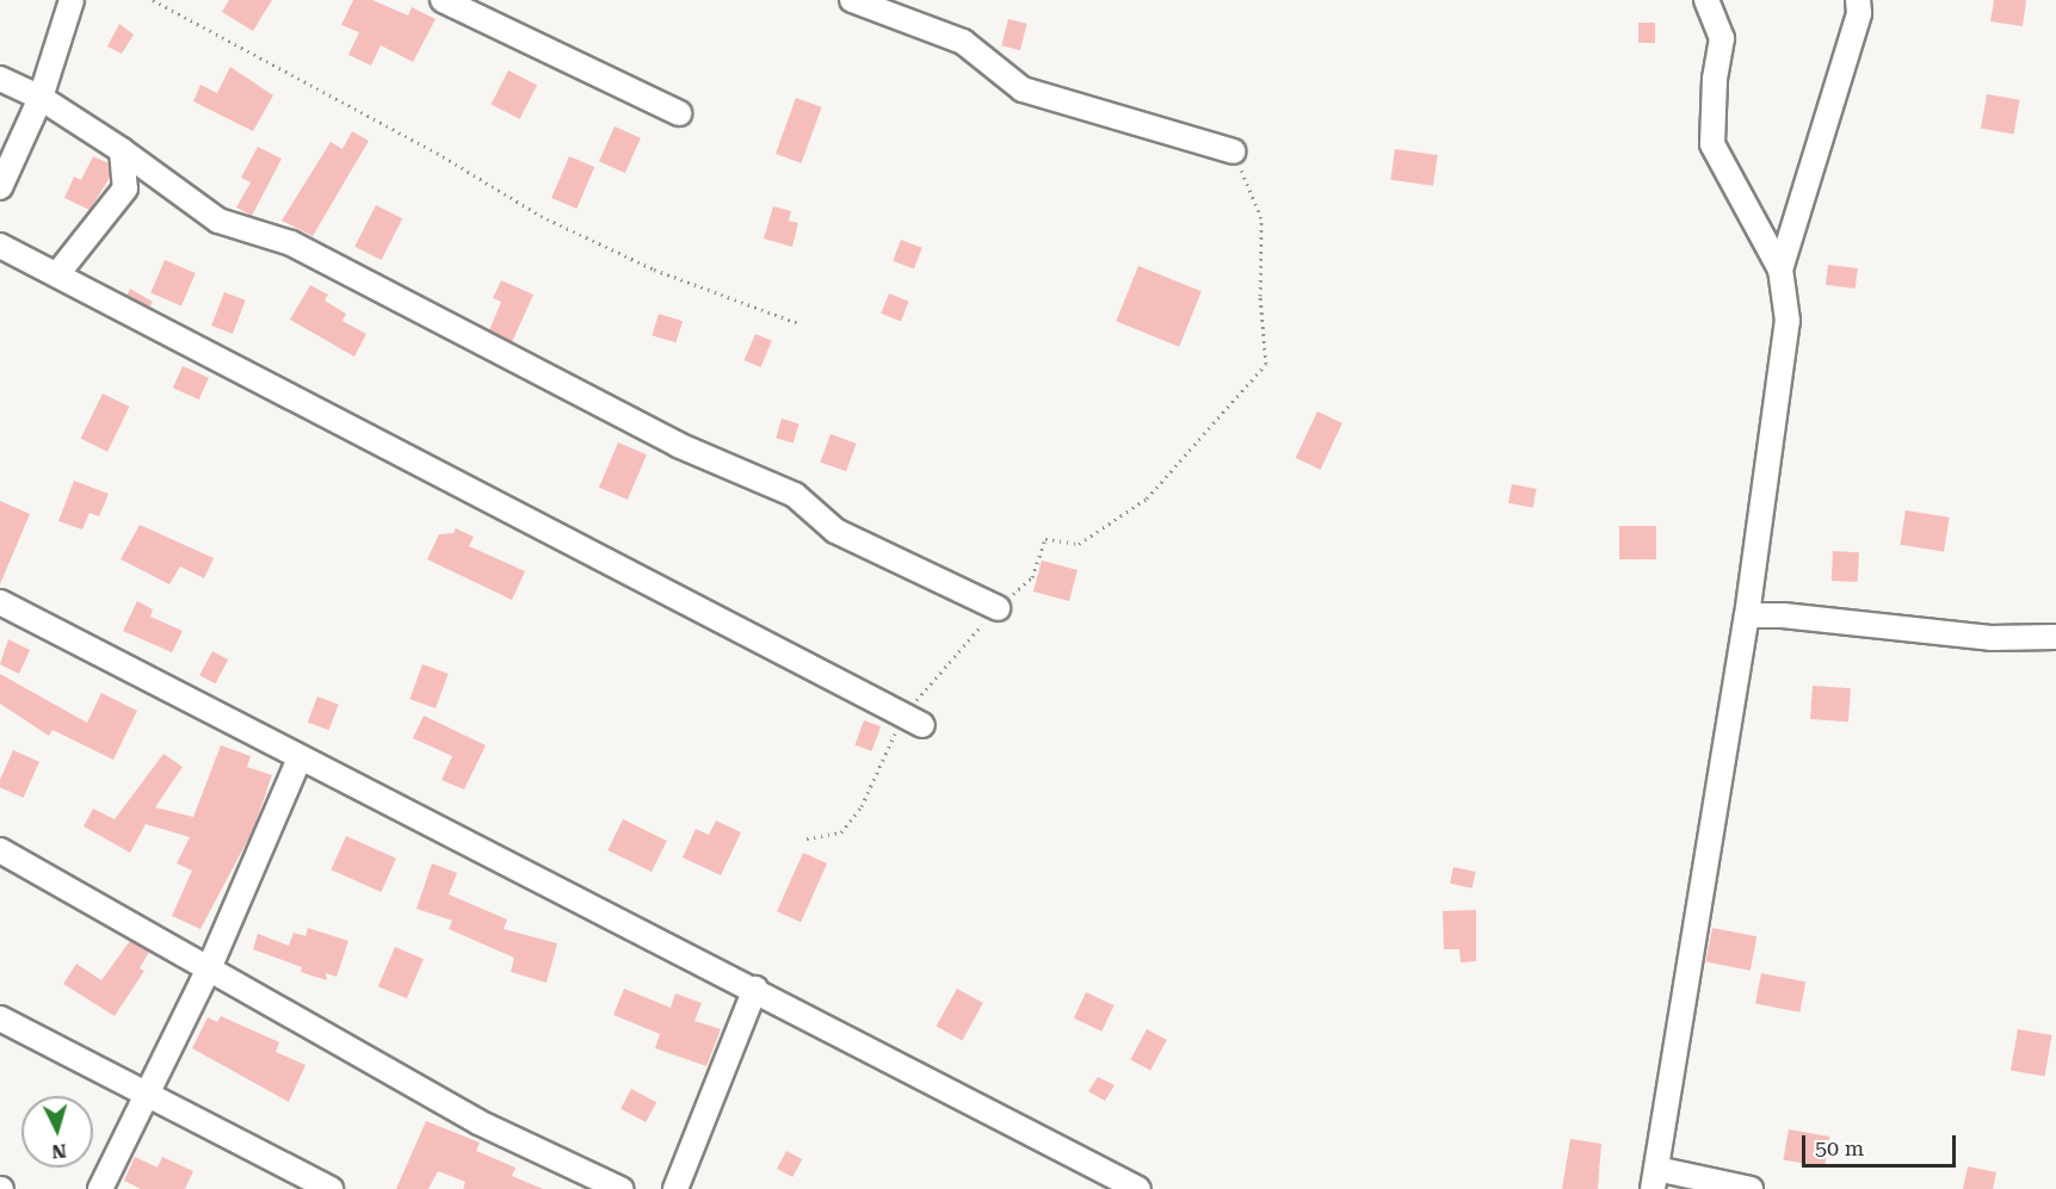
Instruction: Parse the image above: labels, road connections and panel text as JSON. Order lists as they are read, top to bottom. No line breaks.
{"scale_bar":"50 m","north":"bottom"}
